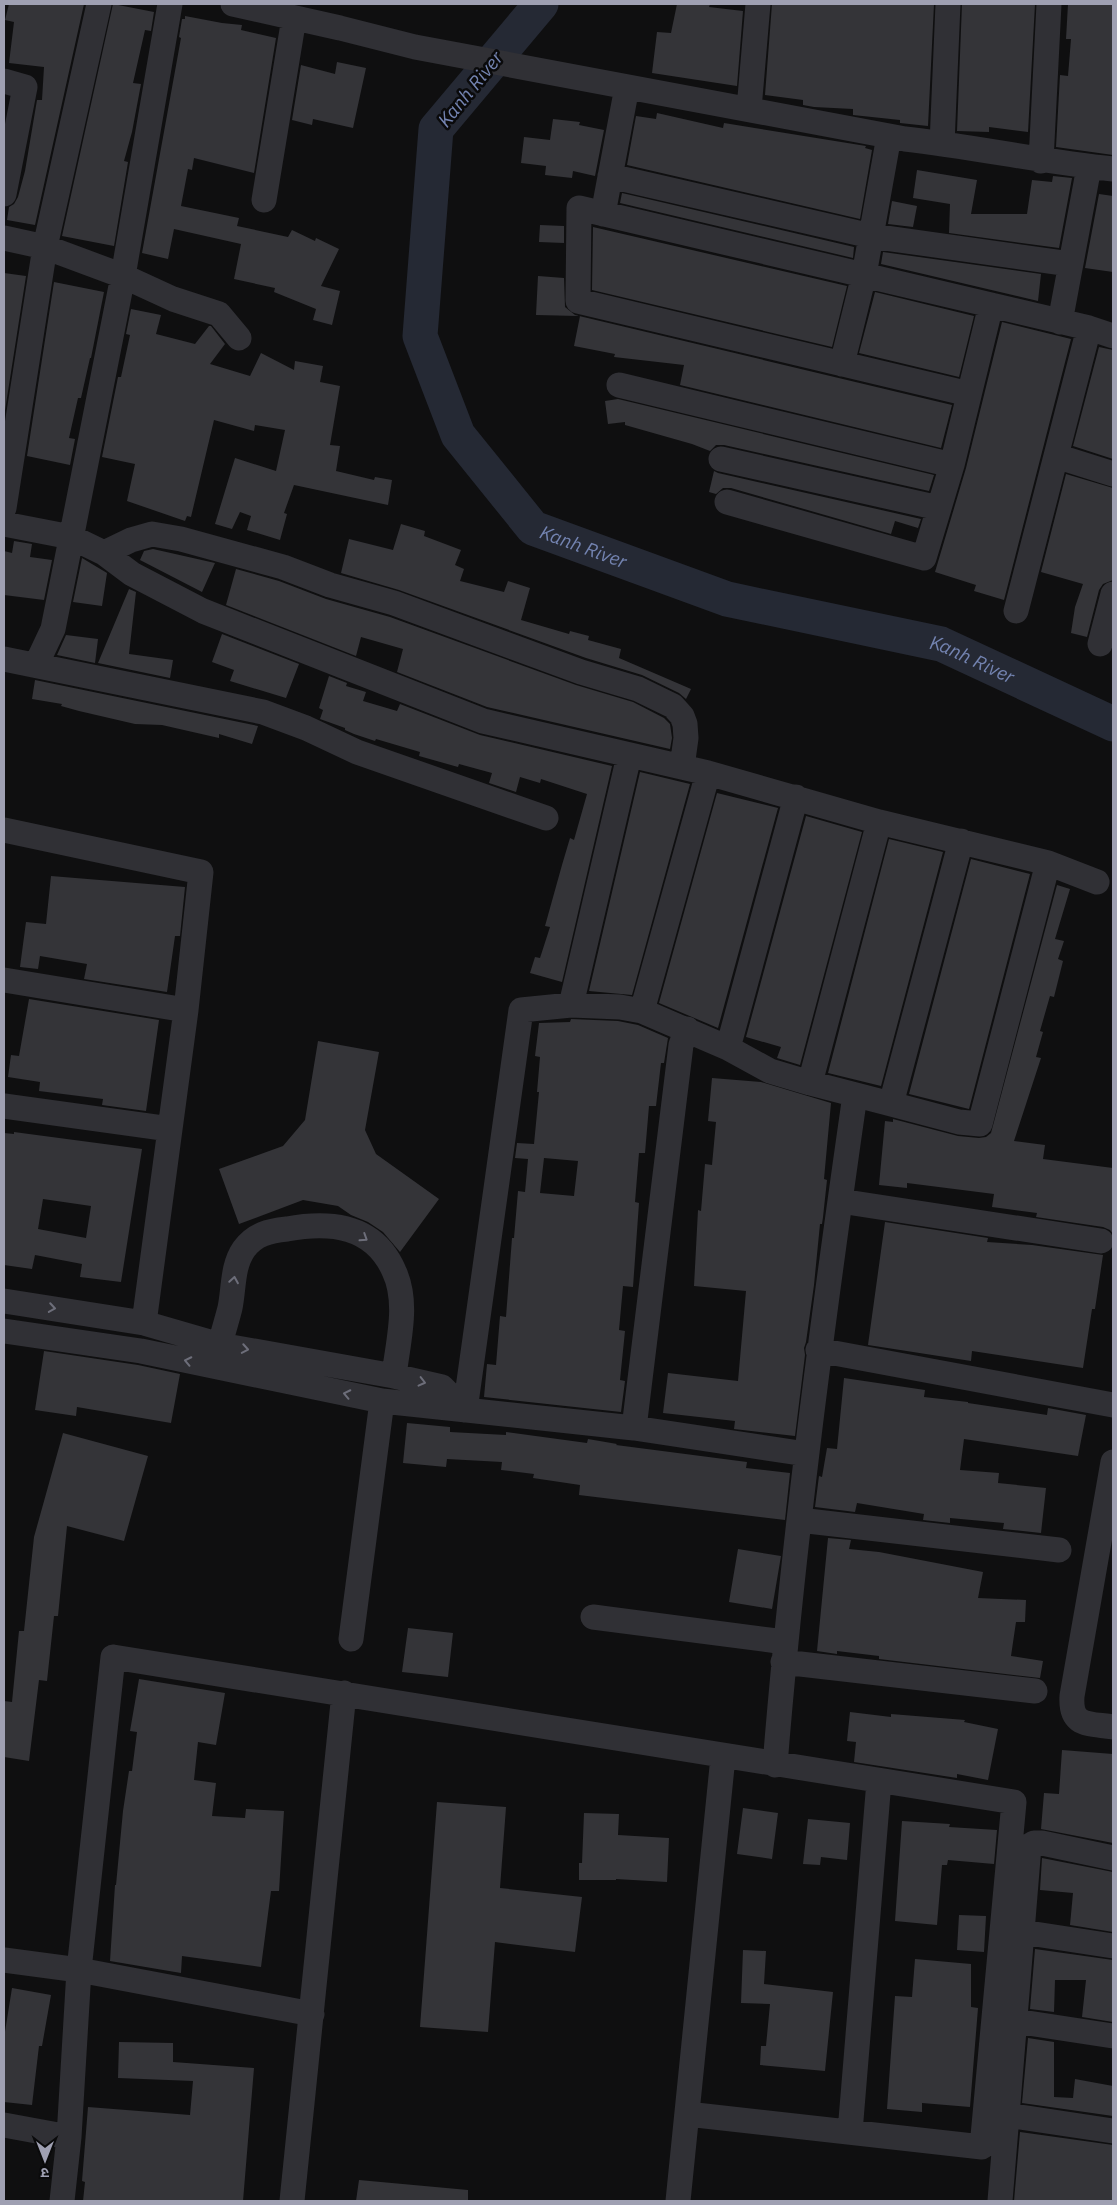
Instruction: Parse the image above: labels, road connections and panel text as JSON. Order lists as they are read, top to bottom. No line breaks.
{"water":["Kanh River"],"north":"bottom"}
